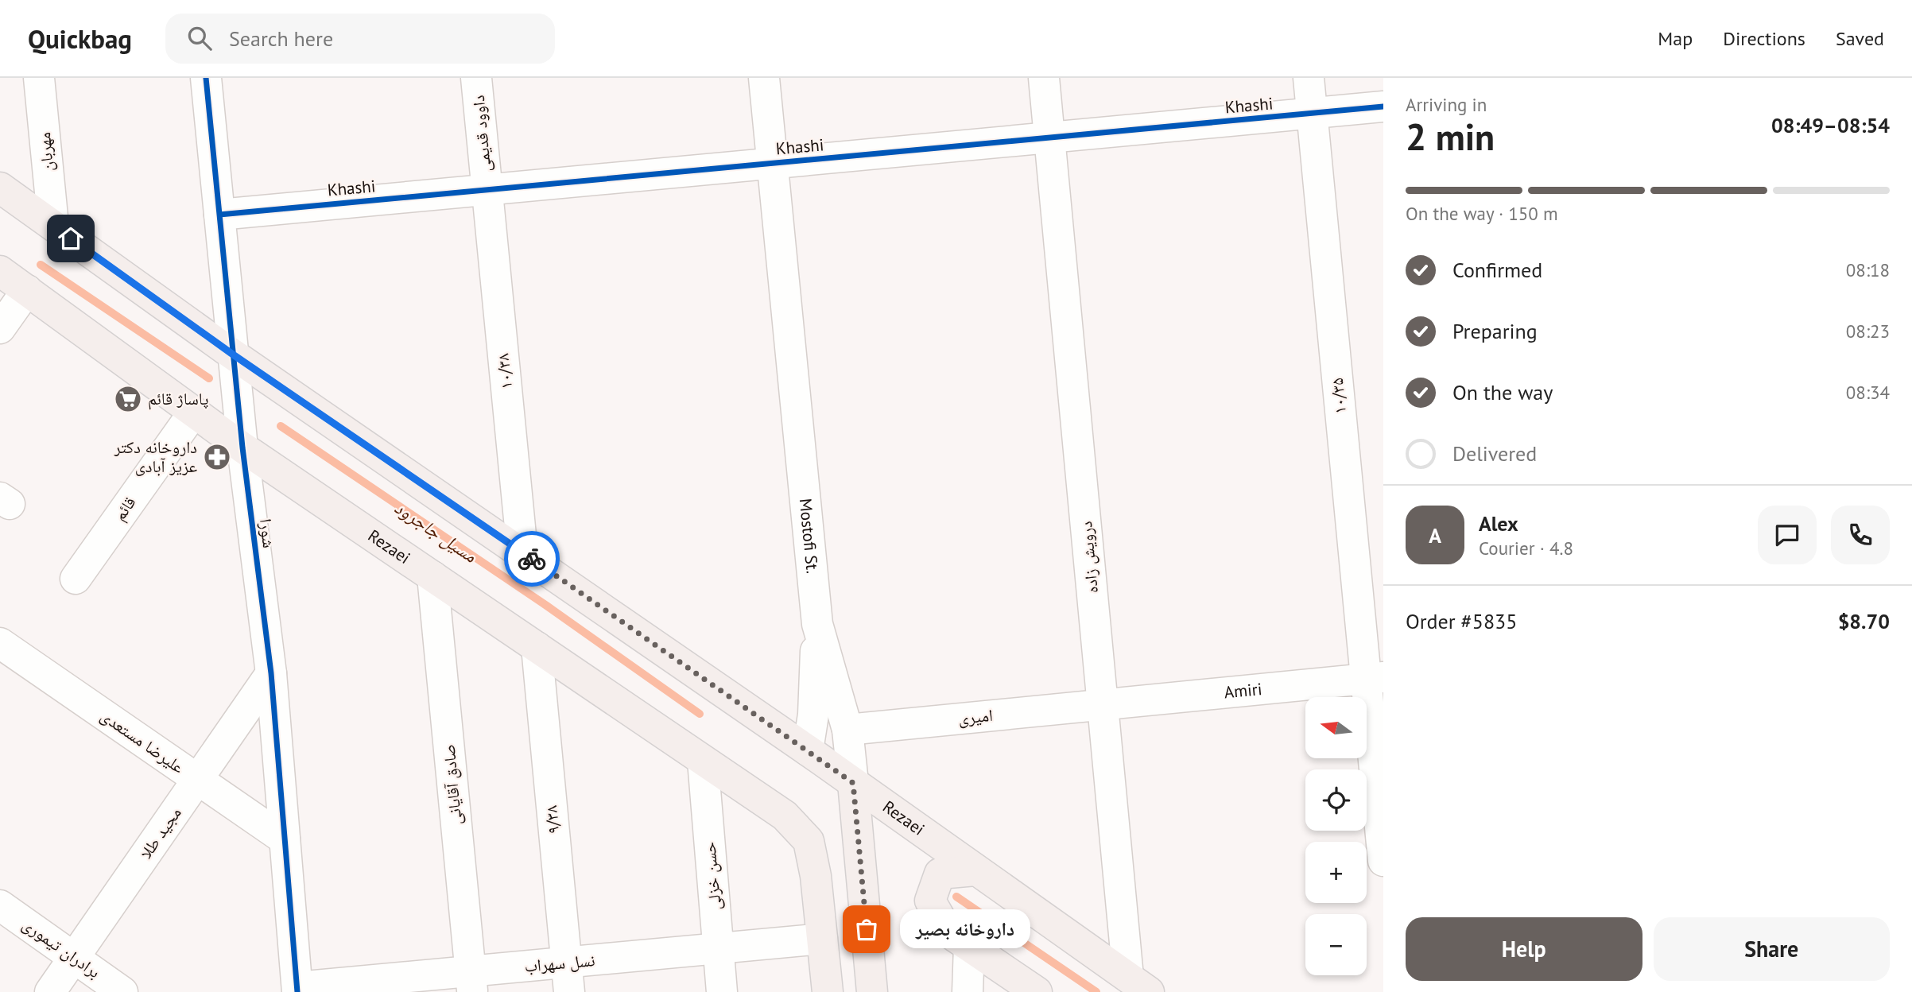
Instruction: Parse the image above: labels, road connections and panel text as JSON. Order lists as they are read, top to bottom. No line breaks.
{"streets":{"main road":["Mostofi St.","Rezaei"],"street":["Khashi","داوود قدیمی","مهربان","۱۰/۳۸","۱۰/۳۵","قائم","شورا","درویش زاده","Amiri","امیری","علیرضا مستعدی","صادق آقایانی","۹/۳۸","مجید طلا","حسن خزلی","برادران تیموری","نسل سهراب"]},"crossings":[["Khashi","داوود قدیمی"],["Khashi","۱۰/۳۸"],["Khashi","۱۰/۳۵"],["Khashi","شورا"],["Khashi","Mostofi St."],["Khashi","درویش زاده"],["داوود قدیمی","۱۰/۳۸"],["مهربان","Rezaei"],["۱۰/۳۸","Rezaei"],["۱۰/۳۵","Amiri"],["قائم","Rezaei"],["شورا","Rezaei"],["شورا","علیرضا مستعدی"],["شورا","مجید طلا"],["شورا","نسل سهراب"],["Mostofi St.","Rezaei"],["Mostofi St.","امیری"],["Rezaei","درویش زاده"],["Rezaei","صادق آقایانی"],["Rezaei","۹/۳۸"],["Rezaei","حسن خزلی"],["Rezaei","نسل سهراب"],["درویش زاده","Amiri"],["درویش زاده","امیری"],["Amiri","امیری"],["علیرضا مستعدی","مجید طلا"],["صادق آقایانی","نسل سهراب"],["۹/۳۸","نسل سهراب"],["مجید طلا","برادران تیموری"],["حسن خزلی","نسل سهراب"]],"water":["مسیل جاجرود"],"places":{"supermarket":["پاساژ قائم"],"pharmacy":["داروخانه دکتر عزیز آبادی"],"other":["داروخانه بصیر"]},"north":"left","page":{"header":"Quickbag","search":"Search here","nav":["Map","Directions","Saved"],"heading":["2 min","Arriving in","08:49–08:54"],"panel":["Alex","Courier · 4.8","Order #5835","$8.70"],"bar":"On the way · 150 m","list":[["Confirmed","08:18"],["Preparing","08:23"],["On the way","08:34"],"Delivered"],"round":"A","map_buttons":["+","−"],"buttons":["Help","Share"],"bubble":"داروخانه بصیر"}}
